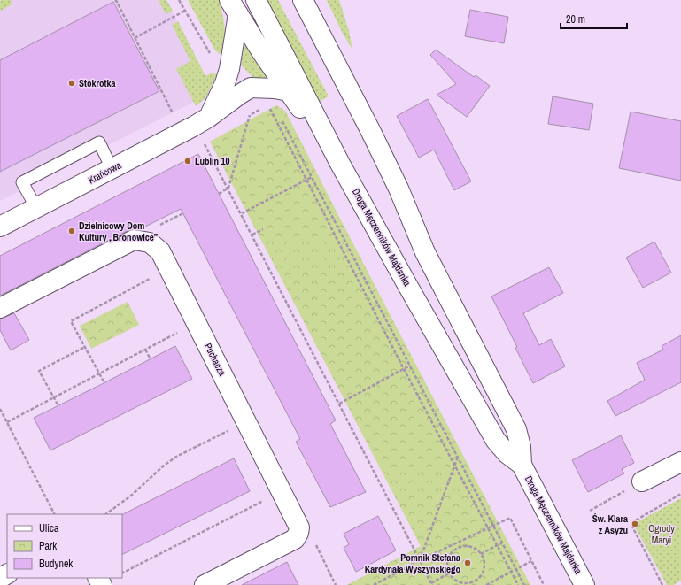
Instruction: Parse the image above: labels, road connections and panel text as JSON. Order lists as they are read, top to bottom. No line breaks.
{"streets":{"street":["Krańcowa","Droga Męczenników Majdanka","Puchacza"]},"parks":["Ogrody Maryi"],"places":["Stokrotka","Lublin 10","Dzielnicowy Dom Kultury „Bronowice”","Św. Klara z Asyżu","Pomnik Stefana Kardynała Wyszyńskiego"],"legend":["Ulica","Park","Budynek"],"scale_bar":"20 m"}
